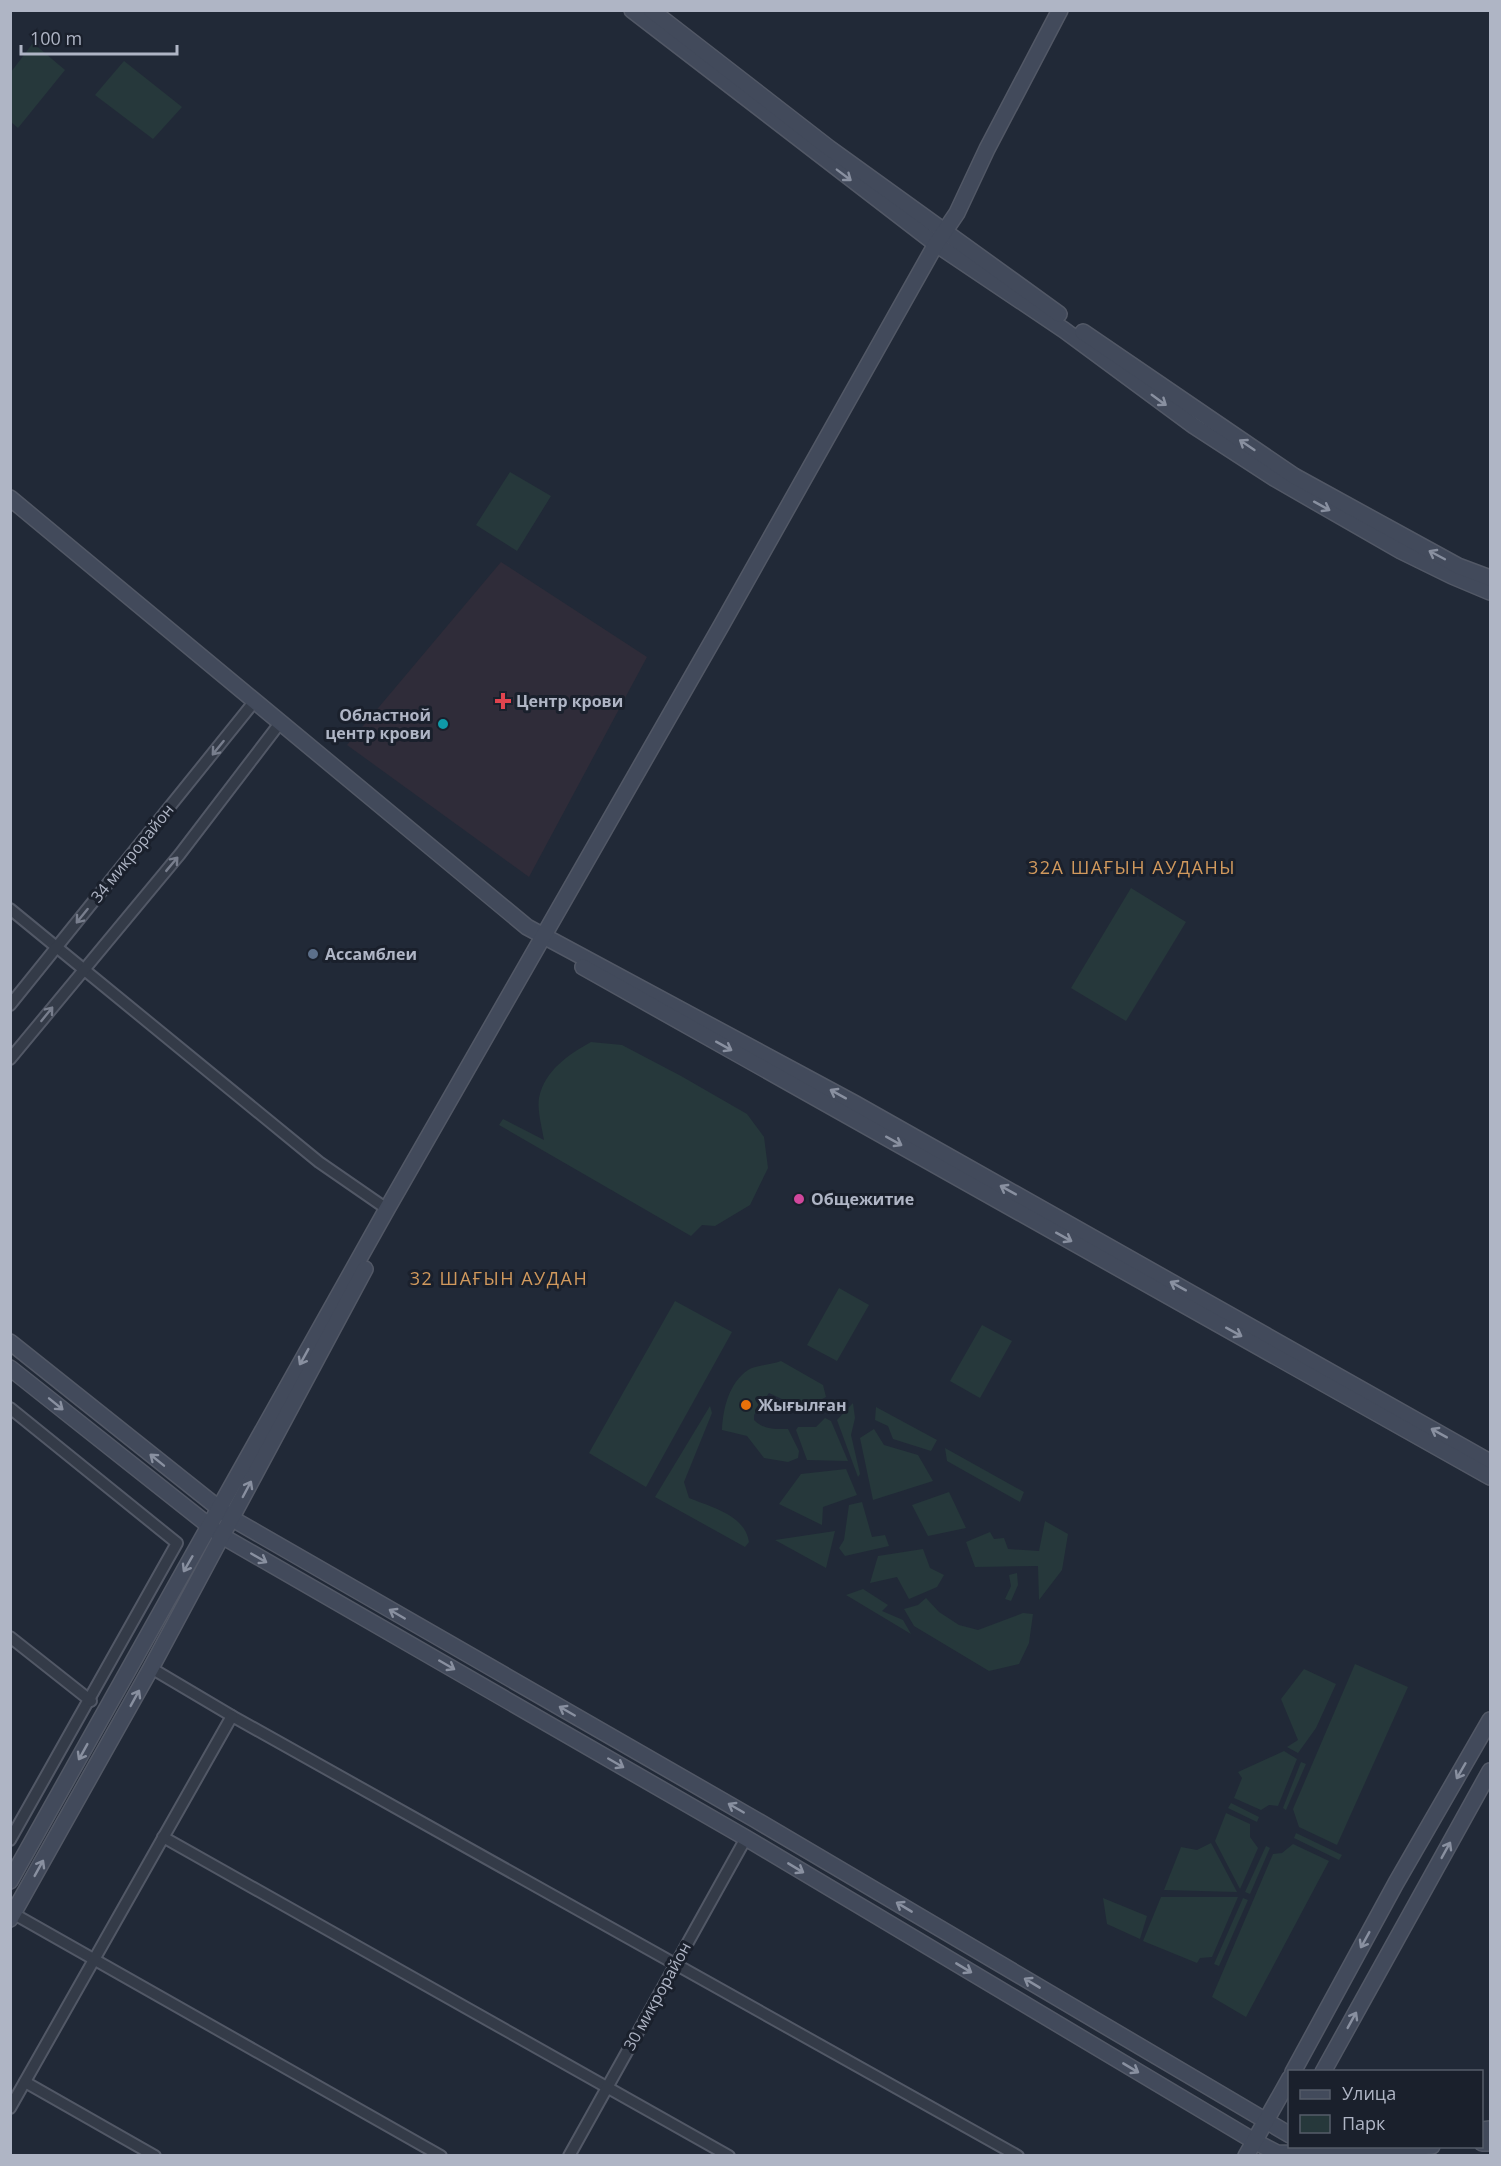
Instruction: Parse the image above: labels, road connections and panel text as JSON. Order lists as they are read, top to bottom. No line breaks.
{"streets":{"street":["34 микрорайон","30 микрорайон"]},"districts":["32А ШАҒЫН АУДАНЫ","32 ШАҒЫН АУДАН"],"places":{"health":["Центр крови"],"other":["Областной центр крови","Ассамблеи","Общежитие","Жығылған"]},"legend":["Улица","Парк"],"scale_bar":"100 m"}
